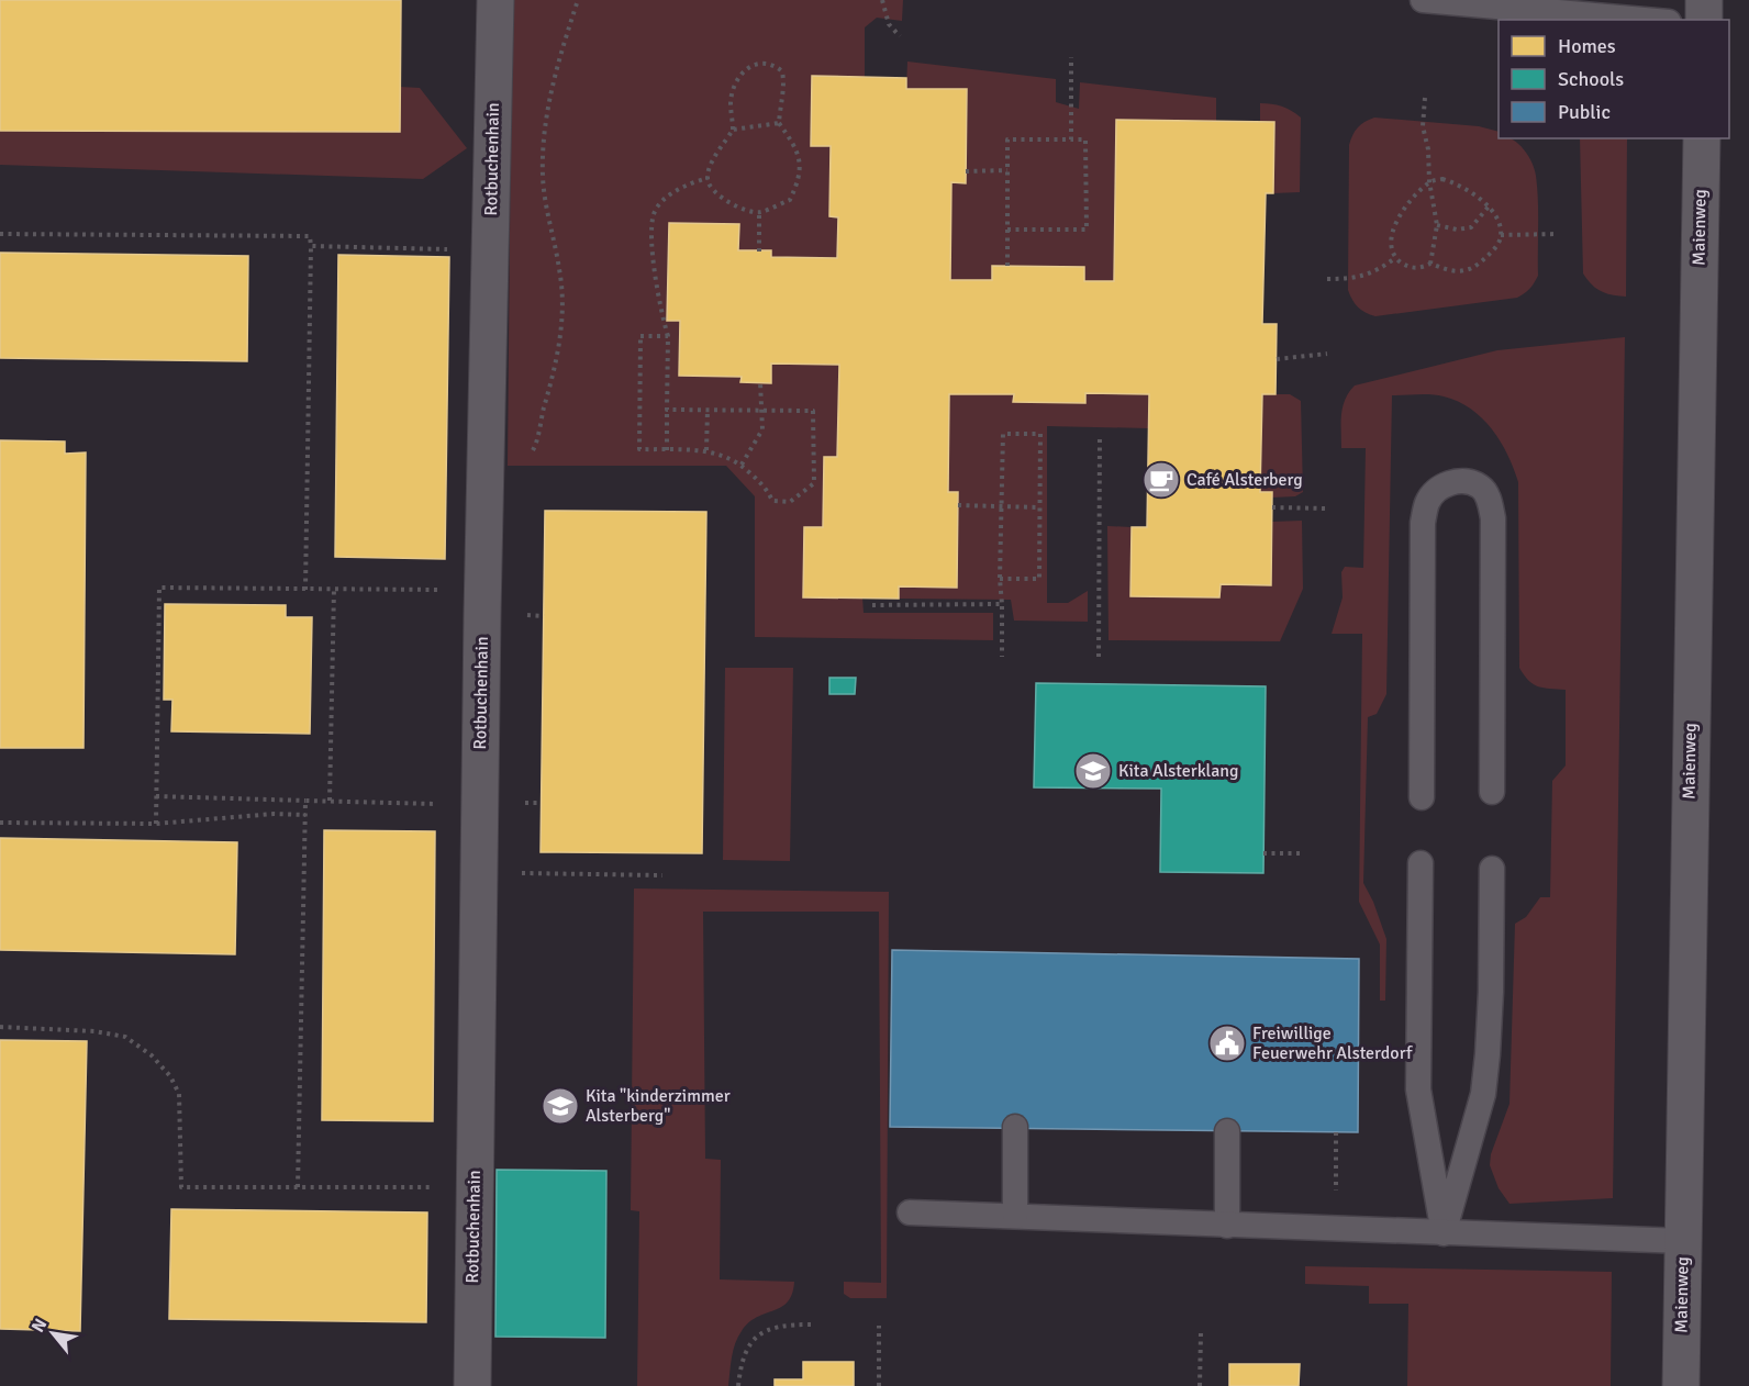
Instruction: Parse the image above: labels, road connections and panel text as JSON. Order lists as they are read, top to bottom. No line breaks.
{"streets":{"street":["Rotbuchenhain","Maienweg"]},"places":{"cafe":["Café Alsterberg"],"school or university":["Kita Alsterklang","Kita \"kinderzimmer Alsterberg\""],"public building":["Freiwillige Feuerwehr Alsterdorf"]},"legend":["Homes","Schools","Public"],"north":"top left"}
